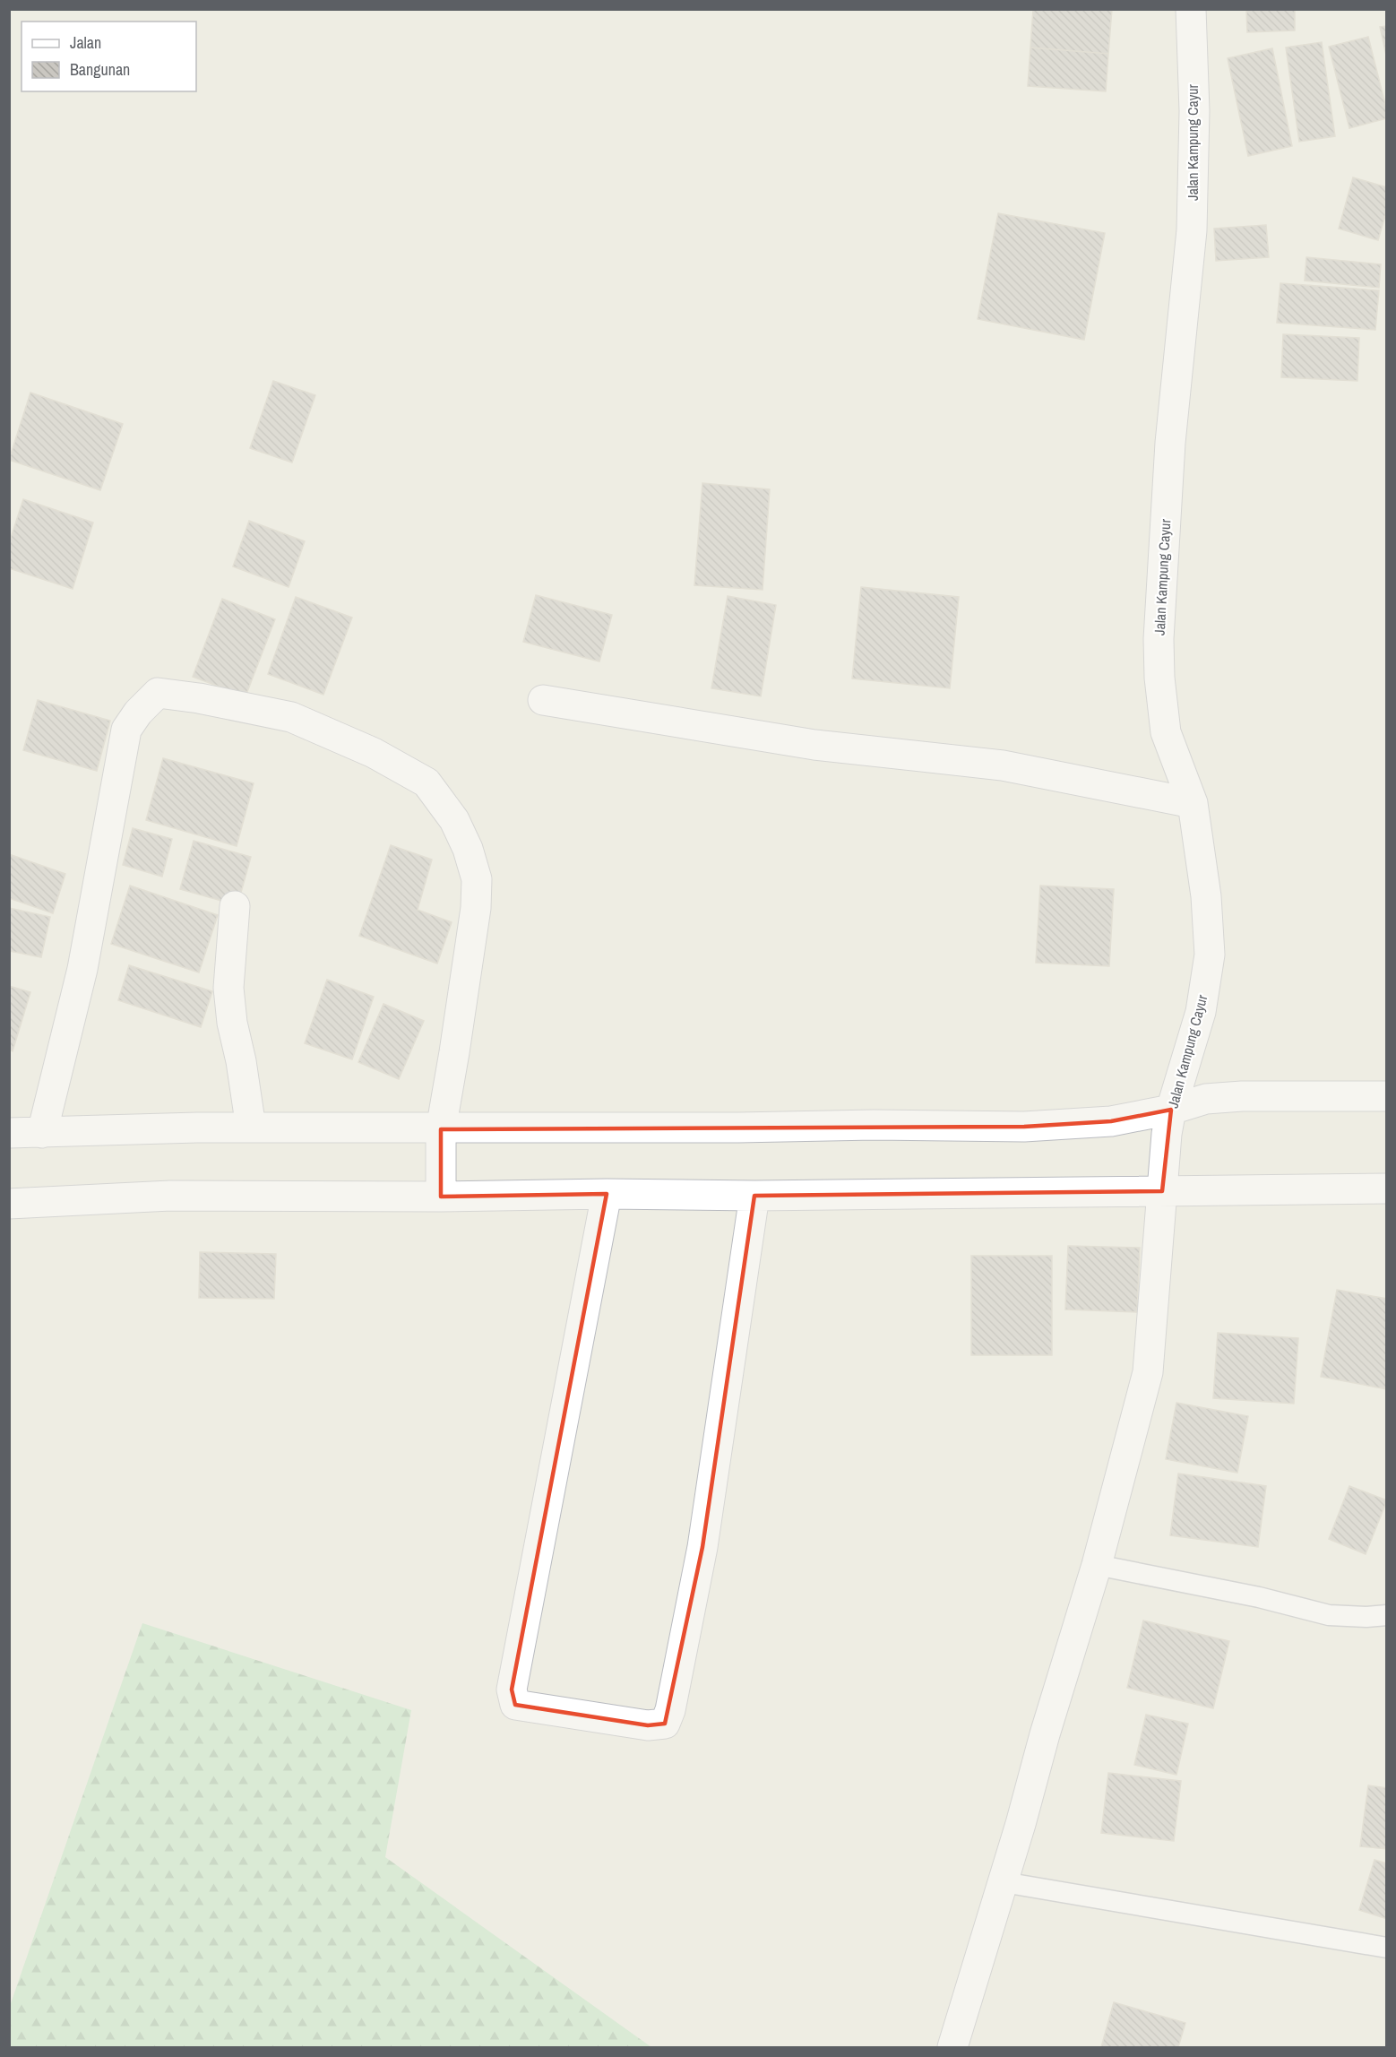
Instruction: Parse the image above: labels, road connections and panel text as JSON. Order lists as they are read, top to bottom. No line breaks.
{"streets":{"street":["Jalan Kampung Cayur"]},"legend":["Jalan","Bangunan"]}
